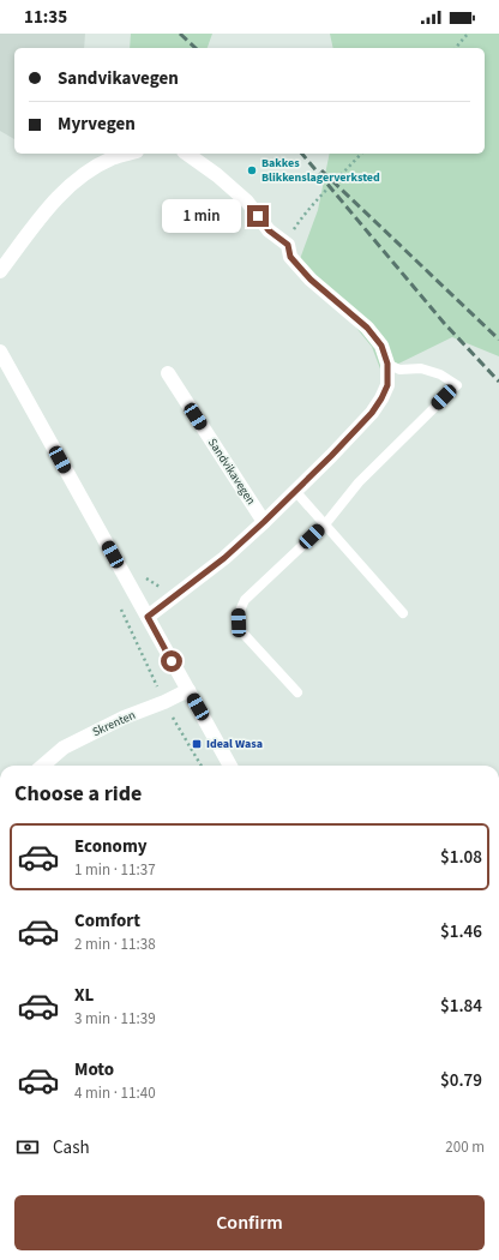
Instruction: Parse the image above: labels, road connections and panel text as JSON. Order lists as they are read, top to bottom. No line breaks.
{"streets":{"street":["Sandvikavegen","Skrenten"]},"places":{"other":["Bakkes Blikkenslagerverksted"],"transit":["Ideal Wasa"]},"page":{"status":"11:35","banner":["Sandvikavegen","Myrvegen"],"bubble":"1 min","heading":"Choose a ride","list":[{"name":"Economy","note":"1 min · 11:37","value":"$1.08"},{"name":"Comfort","note":"2 min · 11:38","value":"$1.46"},{"name":"XL","note":"3 min · 11:39","value":"$1.84"},{"name":"Moto","note":"4 min · 11:40","value":"$0.79"}],"pay":["Cash","200 m"],"buttons":"Confirm"}}
